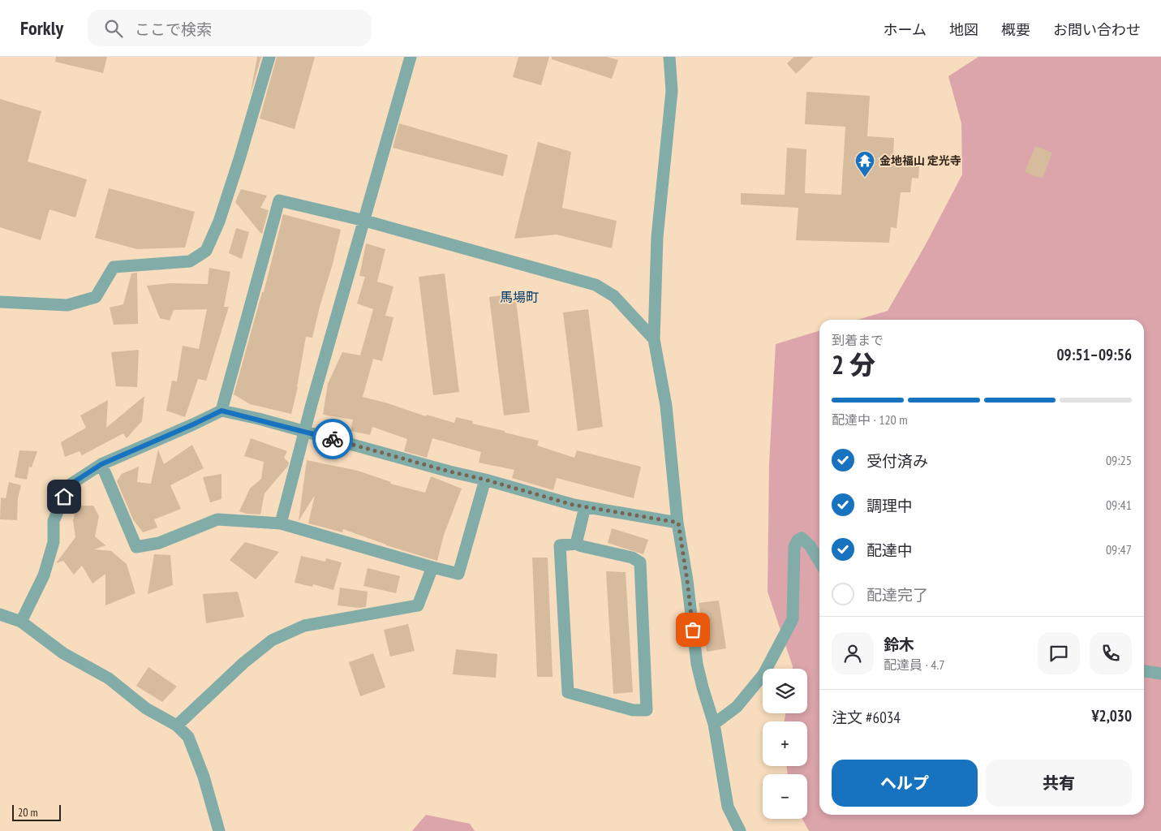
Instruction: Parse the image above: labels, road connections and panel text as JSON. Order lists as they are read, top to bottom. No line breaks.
{"districts":["馬場町"],"places":{"temple":["金地福山 定光寺"]},"scale_bar":"20 m","page":{"header":"Forkly","search":"ここで検索","nav":["ホーム","地図","概要","お問い合わせ"],"heading":["2 分","到着まで","09:51–09:56"],"panel":["鈴木","配達員 · 4.7","注文 #6034","¥2,030"],"bar":"配達中 · 120 m","list":[["受付済み","09:25"],["調理中","09:41"],["配達中","09:47"],"配達完了"],"map_buttons":["+","−"],"buttons":["ヘルプ","共有"],"scale":"20 m"}}
